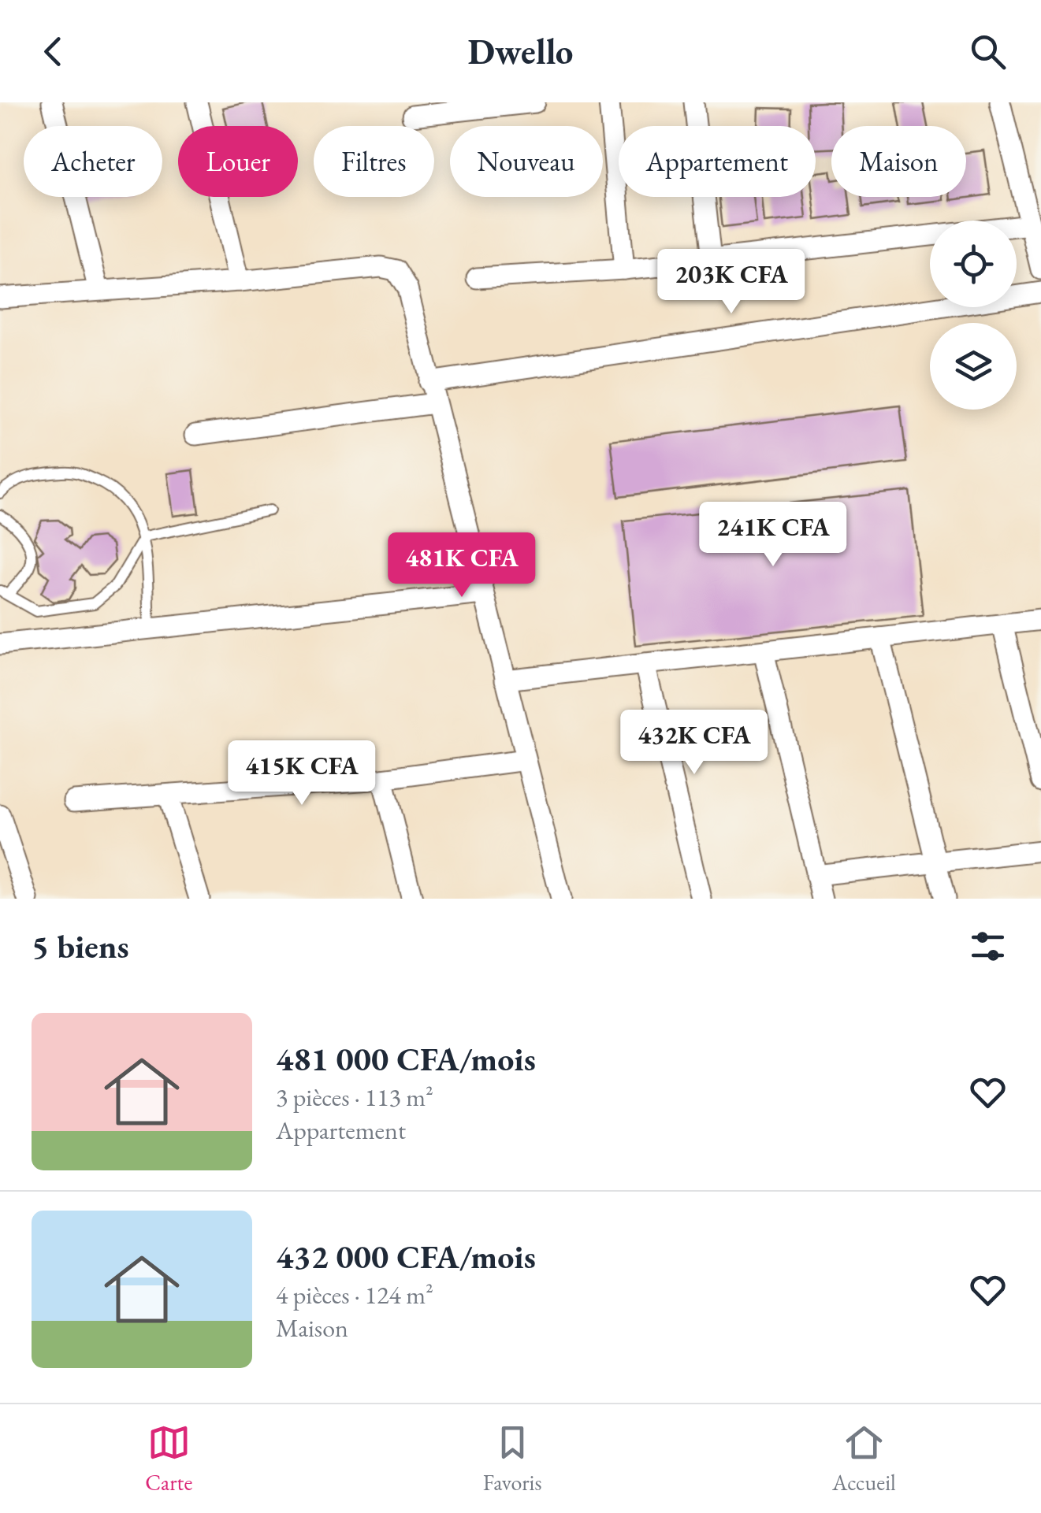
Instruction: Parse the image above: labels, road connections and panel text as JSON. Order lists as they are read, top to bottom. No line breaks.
{"page":{"header":"Dwello","chip":["Acheter","Louer","Filtres","Nouveau","Appartement","Maison"],"price":["203K CFA","241K CFA","481K CFA","432K CFA","415K CFA"],"heading":"5 biens","list":[{"name":"481 000 CFA/mois","note":"3 pièces · 113 m² · Appartement"},{"name":"432 000 CFA/mois","note":"4 pièces · 124 m² · Maison"}],"tabs":["Carte","Favoris","Accueil"]}}
